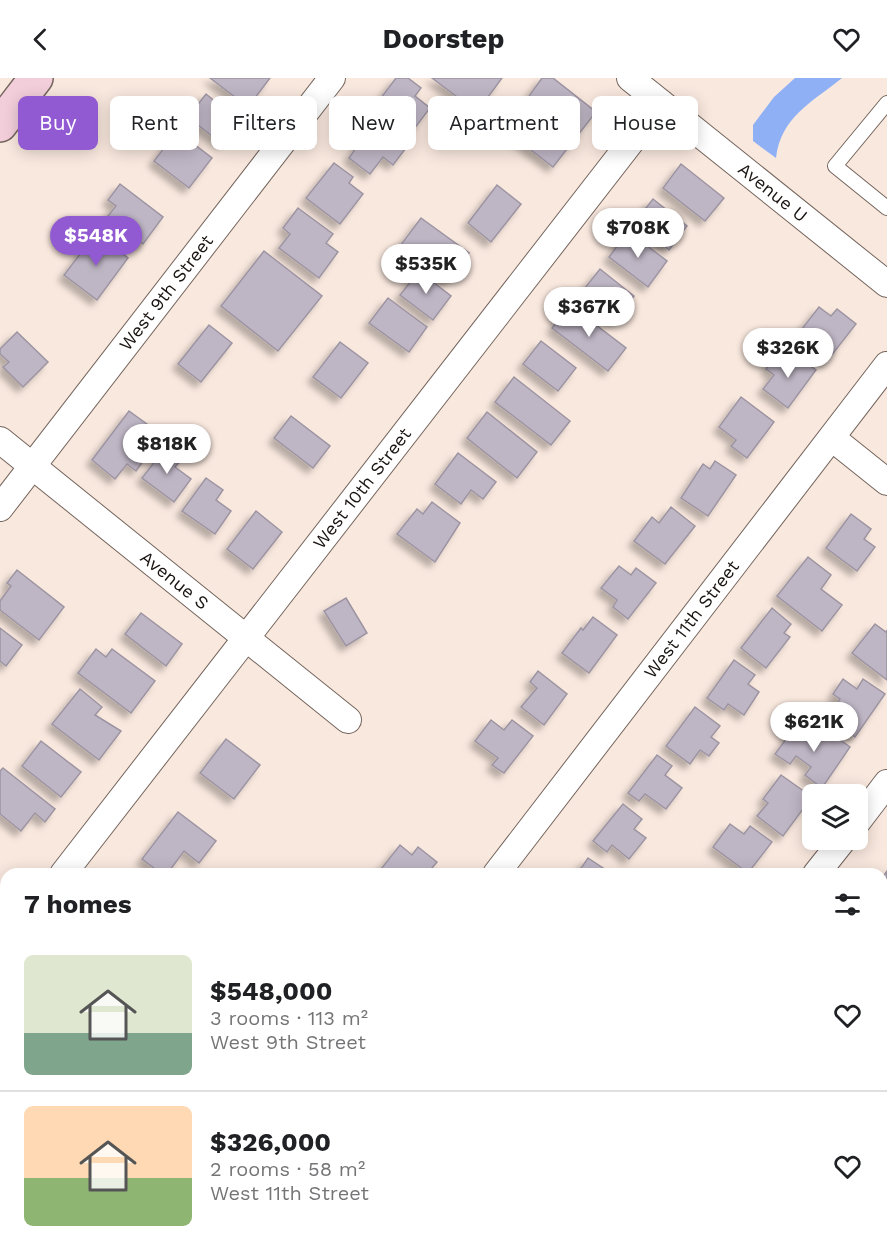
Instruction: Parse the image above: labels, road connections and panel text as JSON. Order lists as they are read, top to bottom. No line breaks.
{"streets":{"street":["Avenue U","West 9th Street","West 10th Street","Avenue S","West 11th Street"]},"crossings":[["West 9th Street","Avenue S"],["West 10th Street","Avenue S"]],"page":{"header":"Doorstep","chip":["Buy","Rent","Filters","New","Apartment","House"],"price":["$708K","$548K","$535K","$367K","$326K","$818K","$621K"],"heading":"7 homes","list":[{"name":"$548,000","note":"3 rooms · 113 m² · West 9th Street"},{"name":"$326,000","note":"2 rooms · 58 m² · West 11th Street"}]}}
